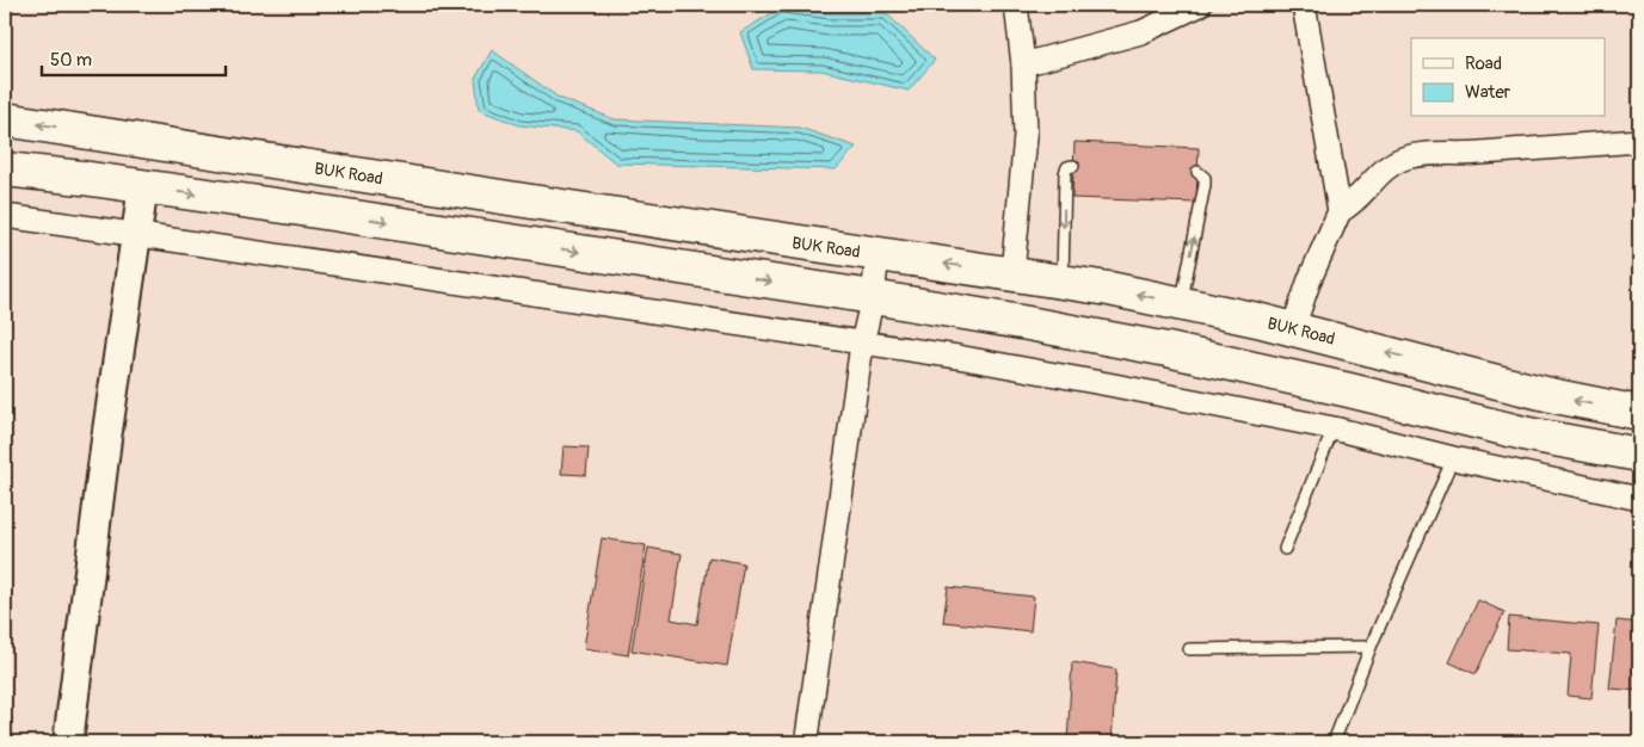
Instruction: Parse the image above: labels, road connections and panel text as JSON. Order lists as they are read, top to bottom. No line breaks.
{"streets":{"main road":["BUK Road"]},"legend":["Road","Water"],"scale_bar":"50 m"}
